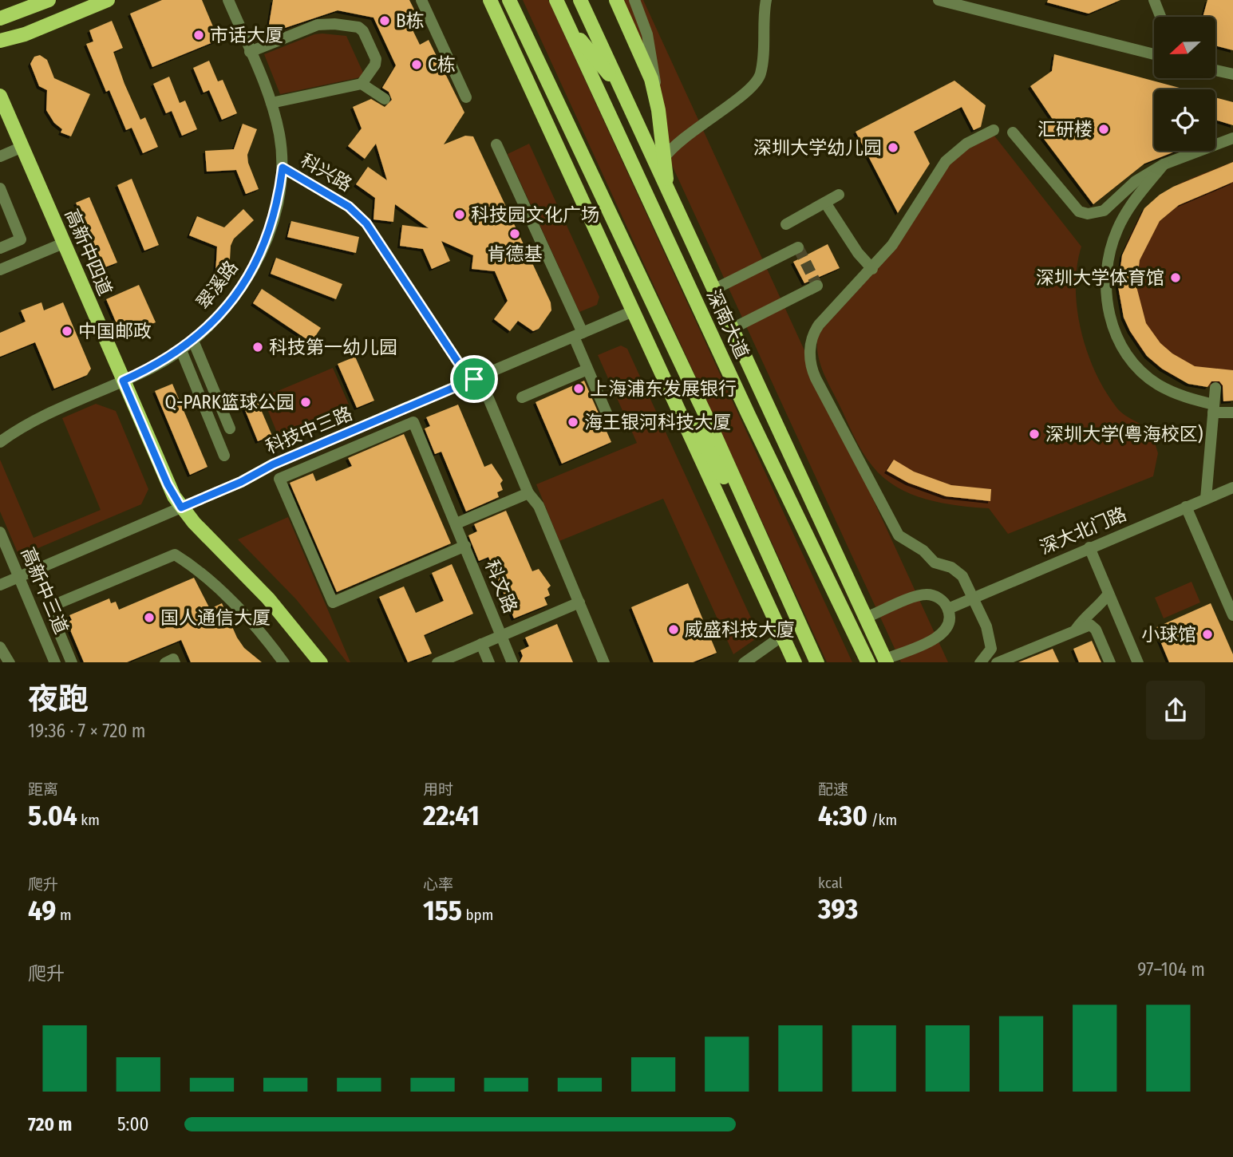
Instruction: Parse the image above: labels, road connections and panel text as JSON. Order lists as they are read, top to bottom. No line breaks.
{"streets":{"main road":["高新中四道","深南大道"],"street":["科兴路","翠溪路","科技中三路","深大北门路","科文路","高新中三道"]},"crossings":[["科兴路","翠溪路"],["科兴路","科技中三路"],["高新中四道","翠溪路"],["高新中四道","科技中三路"],["科技中三路","高新中三道"]],"places":["B栋","市话大厦","C栋","汇研楼","深圳大学幼儿园","科技园文化广场","肯德基","深圳大学体育馆","中国邮政","科技第一幼儿园","上海浦东发展银行","Q-PARK篮球公园","海王银河科技大厦","深圳大学(粤海校区)","国人通信大厦","威盛科技大廈","小球馆"],"north":"left","page":{"heading":["夜跑","19:36 · 7 × 720 m"],"stats":[["距离","5.04 km"],["用时","22:41"],["配速","4:30 /km"],["爬升","49 m"],["心率","155 bpm"],["kcal","393"]],"chart":["爬升","97–104 m"],"list":[{"name":"720 m","note":"5:00"}]}}
